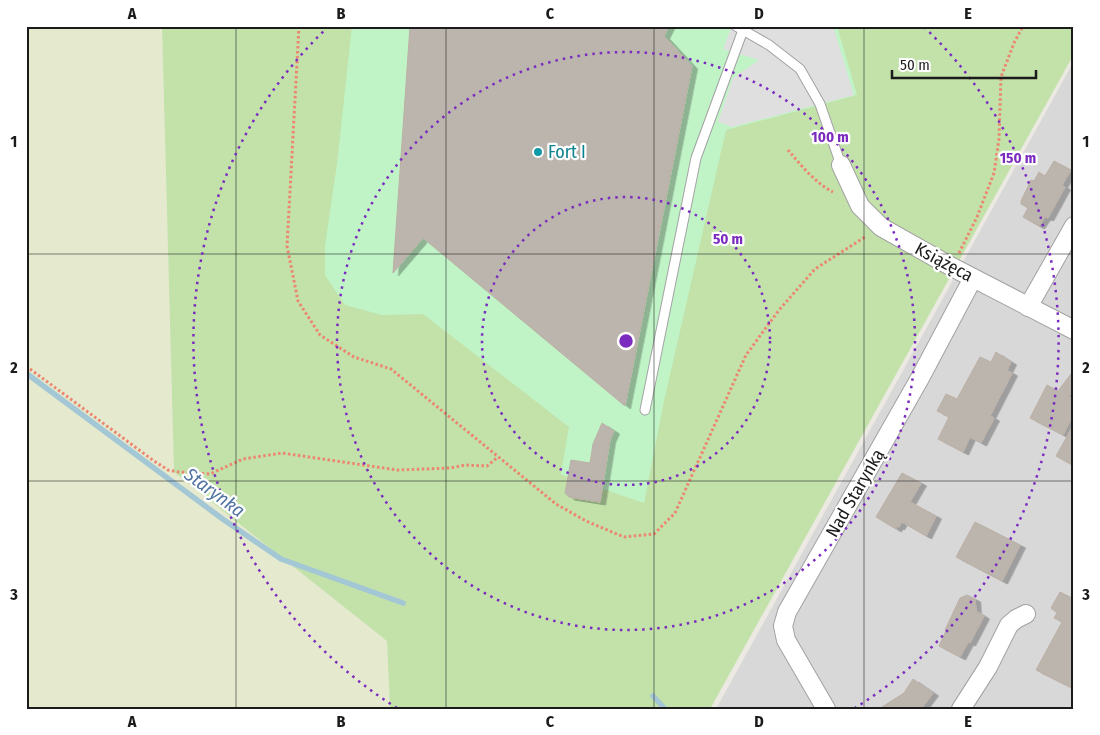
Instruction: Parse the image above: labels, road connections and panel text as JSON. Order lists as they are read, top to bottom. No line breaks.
{"streets":{"street":["Książęca","Nad Starynką"]},"crossings":[["Książęca","Nad Starynką"]],"water":["Starynka"],"places":["Fort I"],"scale_bar":"50 m","grid":{"columns":["A","B","C","D","E"],"rows":["1","2","3"]},"rings":["100 m","150 m","50 m"]}
